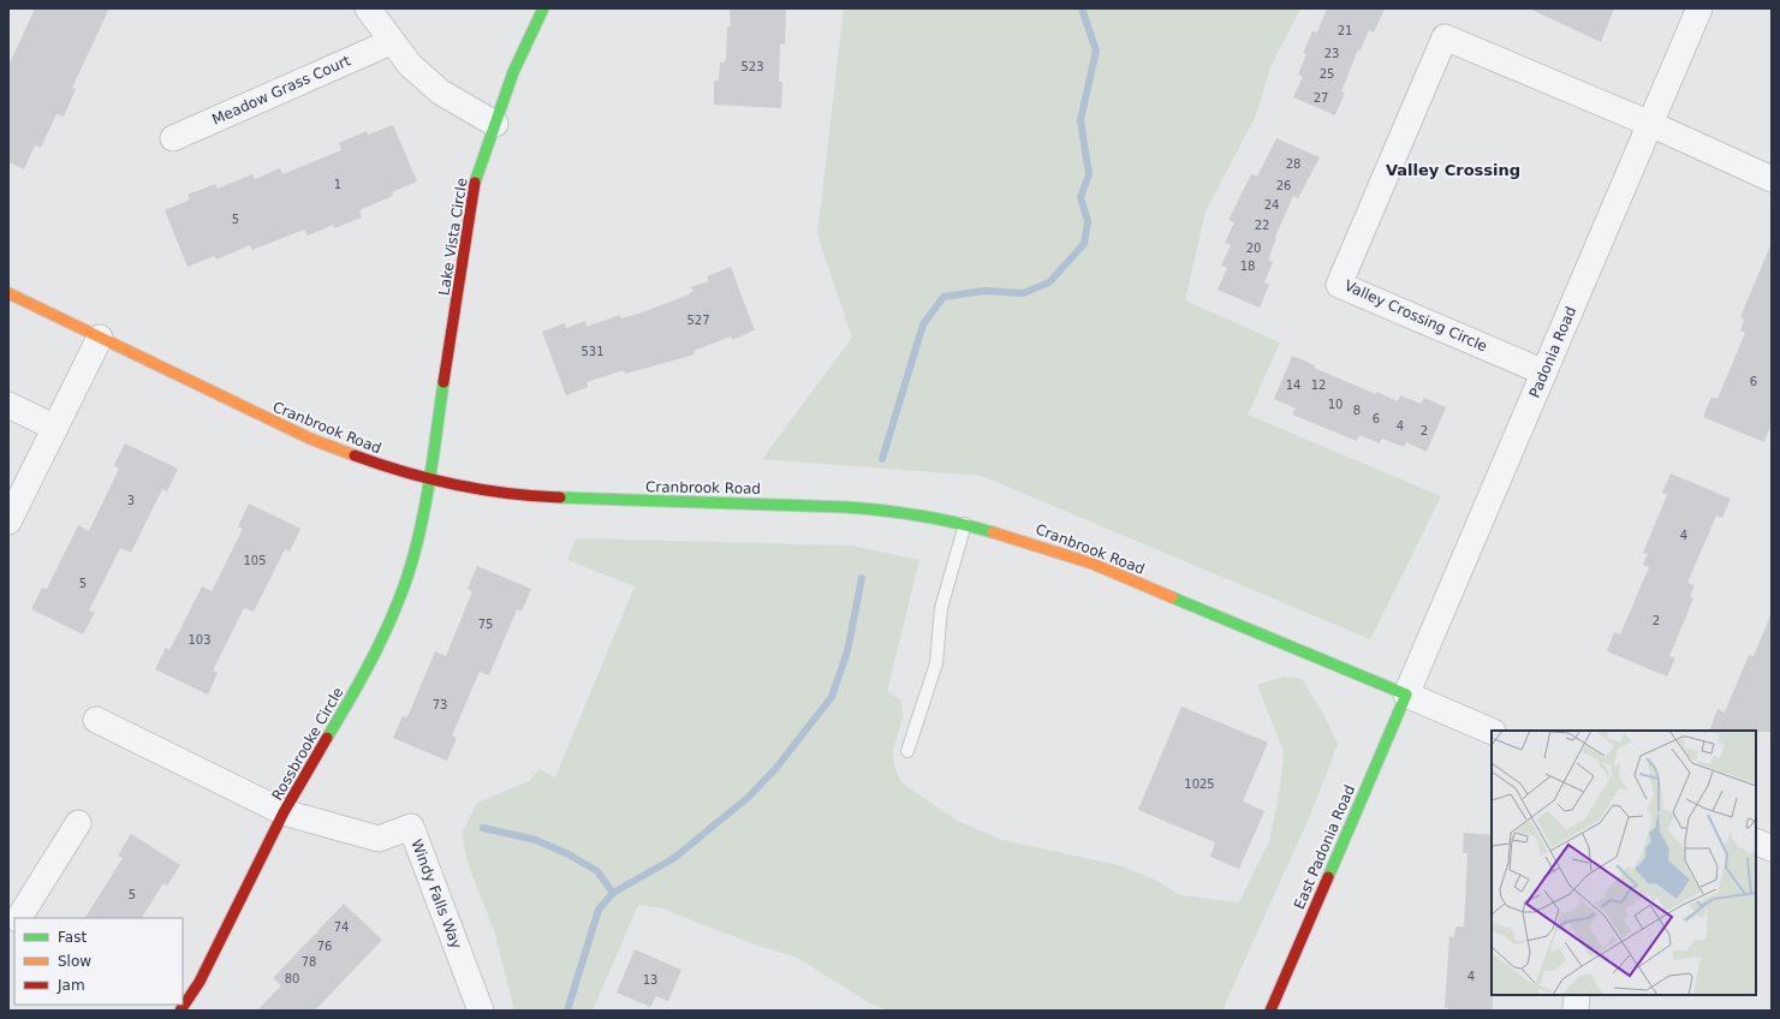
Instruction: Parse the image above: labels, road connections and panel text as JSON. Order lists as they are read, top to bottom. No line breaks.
{"streets":{"street":["Meadow Grass Court","Lake Vista Circle","Valley Crossing Circle","Padonia Road","Cranbrook Road","Rossbrooke Circle","East Padonia Road","Windy Falls Way"]},"crossings":[["Lake Vista Circle","Cranbrook Road"],["Lake Vista Circle","Rossbrooke Circle"],["Valley Crossing Circle","Padonia Road"],["Padonia Road","Cranbrook Road"],["Padonia Road","East Padonia Road"],["Cranbrook Road","Rossbrooke Circle"],["Cranbrook Road","East Padonia Road"],["Rossbrooke Circle","Windy Falls Way"]],"districts":["Valley Crossing"],"house_numbers":["21","23","523","25","27","28","1","26","24","5","22","20","18","527","531","6","14","12","10","8","6","4","2","3","4","105","5","2","75","103","73","1025","5","74","76","78","4","80","13"],"legend":["Fast","Slow","Jam"]}
